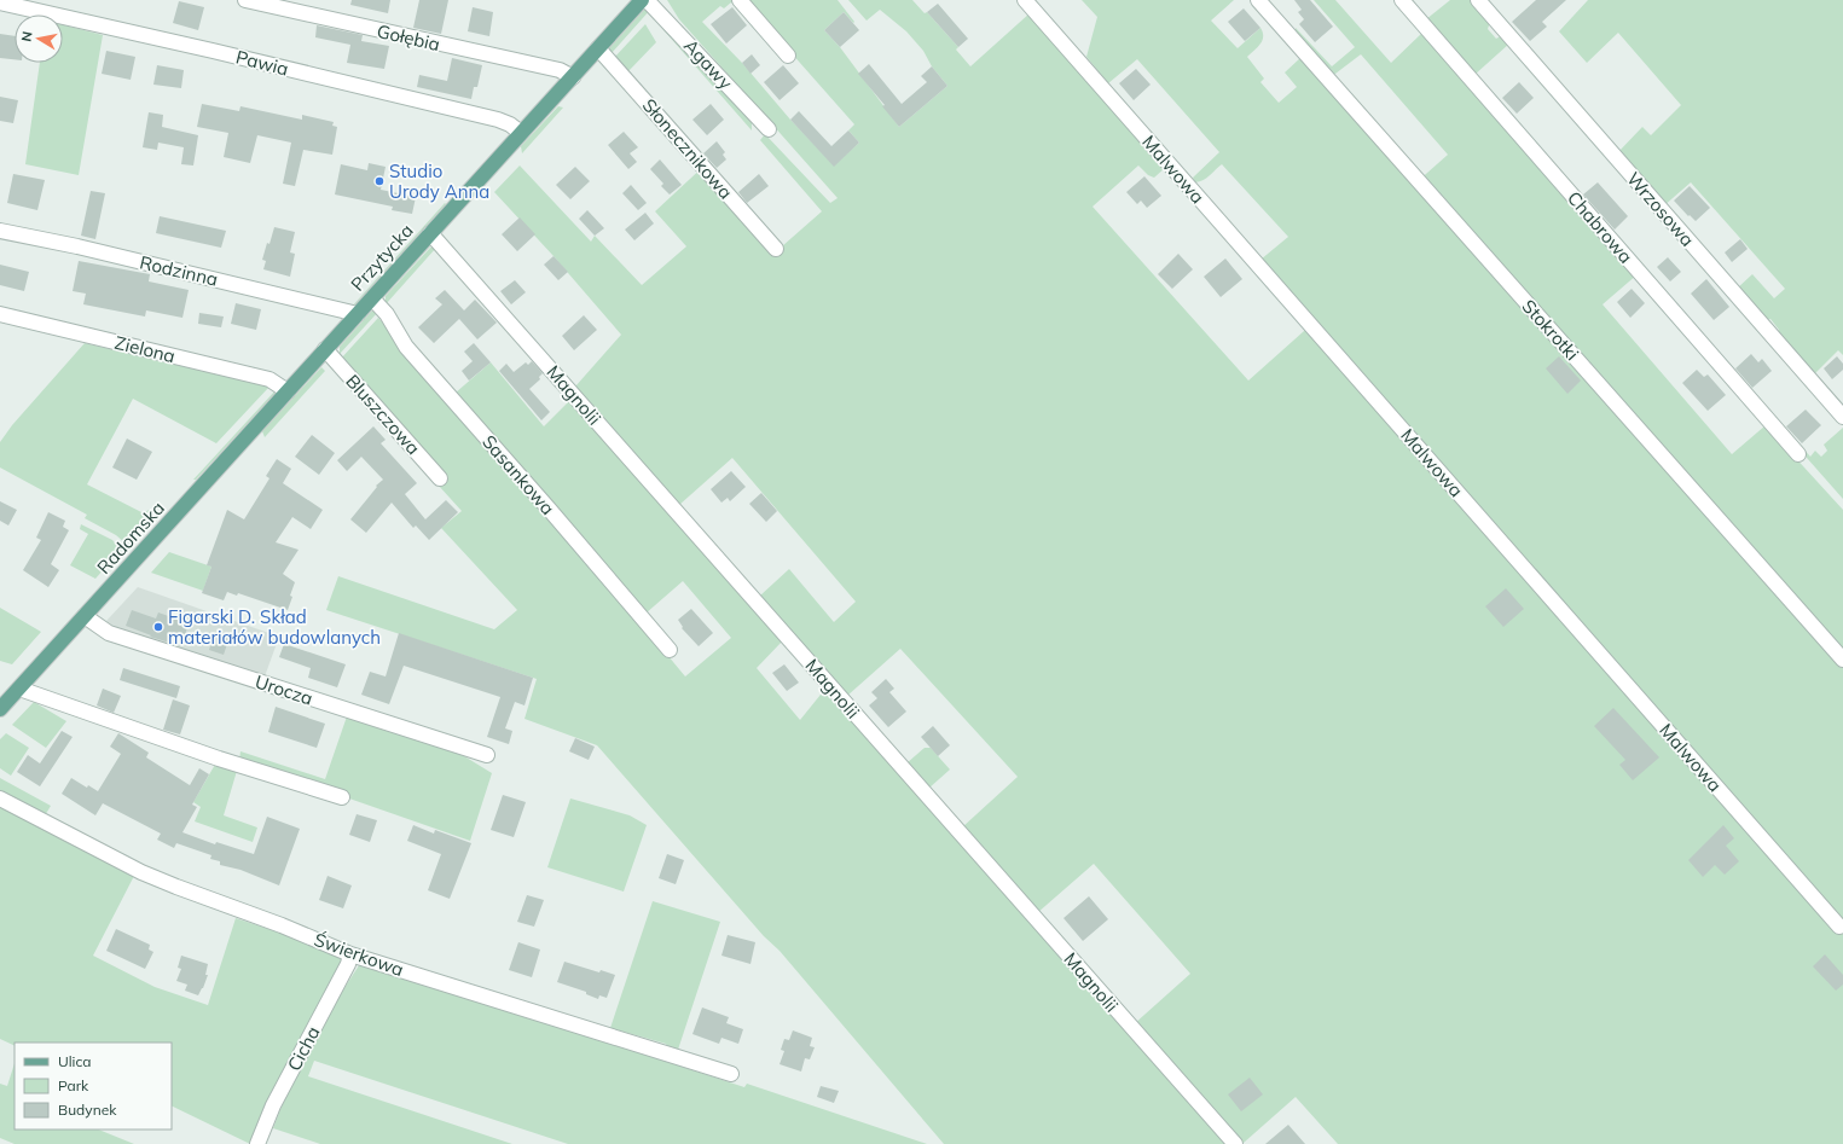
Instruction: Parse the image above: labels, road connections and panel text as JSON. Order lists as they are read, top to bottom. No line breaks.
{"streets":{"main road":["Przytycka","Radomska"],"street":["Gołębia","Pawia","Agawy","Słonecznikowa","Malwowa","Wrzosowa","Chabrowa","Rodzinna","Stokrotki","Zielona","Magnolii","Bluszczowa","Sasankowa","Urocza","Świerkowa","Cicha"]},"crossings":[["Gołębia","Przytycka"],["Pawia","Przytycka"],["Słonecznikowa","Przytycka"],["Przytycka","Rodzinna"],["Przytycka","Zielona"],["Przytycka","Magnolii"],["Przytycka","Bluszczowa"],["Przytycka","Sasankowa"],["Przytycka","Radomska"],["Zielona","Radomska"],["Radomska","Urocza"],["Świerkowa","Cicha"]],"places":["Studio Urody Anna","Figarski D. Skład materiałów budowlanych"],"legend":["Ulica","Park","Budynek"],"north":"left"}
